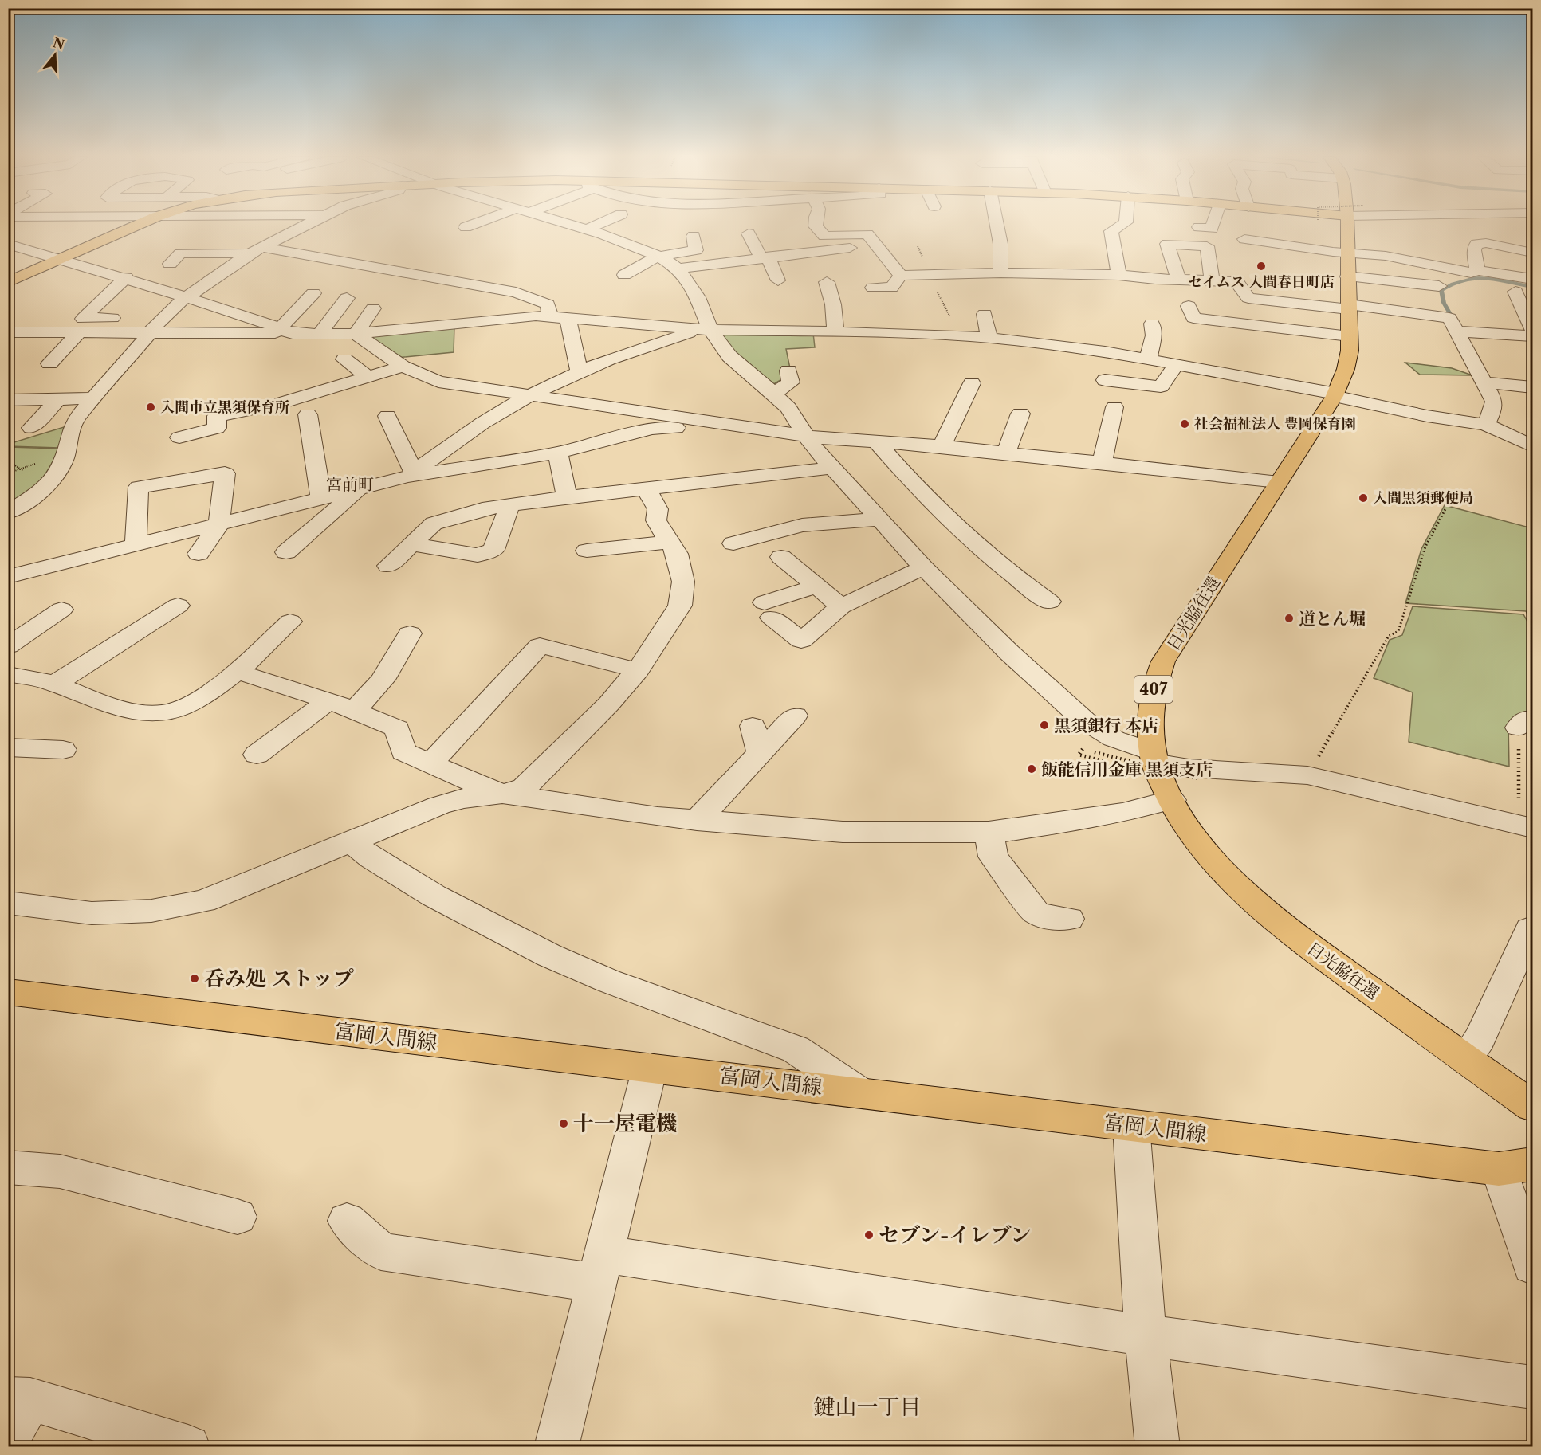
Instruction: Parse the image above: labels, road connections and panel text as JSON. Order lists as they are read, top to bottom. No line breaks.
{"streets":{"main road":["日光脇往還","407","富岡入間線"]},"districts":["宮前町","鍵山一丁目"],"places":["セイムス 入間春日町店","入間市立黒須保育所","社会福祉法人 豊岡保育園","入間黒須郵便局","道とん堀","黒須銀行 本店","飯能信用金庫 黒須支店","呑み処 ストップ","十一屋電機","セブン-イレブン"],"north":"top"}
